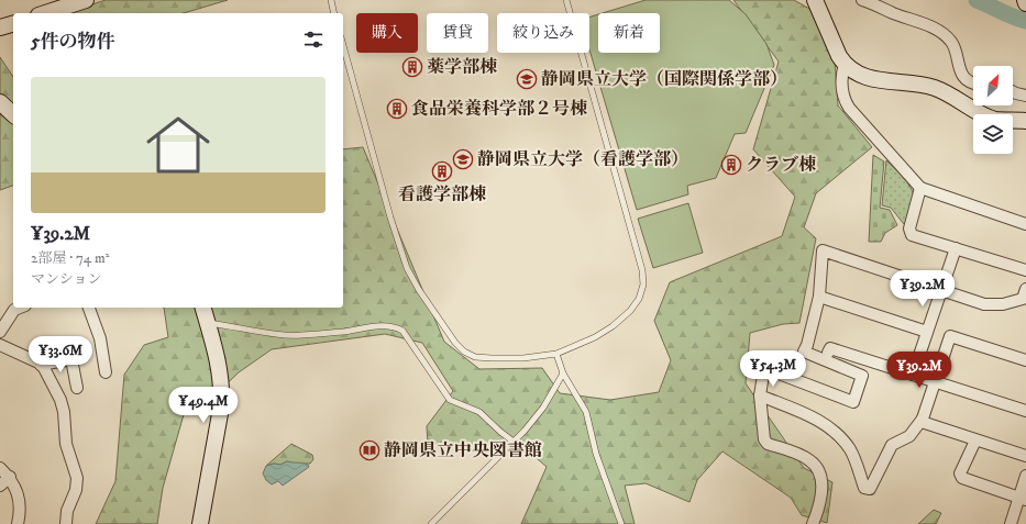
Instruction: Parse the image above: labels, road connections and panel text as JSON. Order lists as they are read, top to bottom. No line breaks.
{"places":{"building":["薬学部棟","食品栄養科学部２号棟","クラブ棟","看護学部棟"],"school or university":["静岡県立大学（国際関係学部）","静岡県立大学（看護学部）"],"library":["静岡県立中央図書館"]},"north":"top right","page":{"chip":["購入","賃貸","絞り込み","新着"],"heading":"5件の物件","list":[{"name":"¥39.2M","note":"2部屋 · 74 m² · マンション"}],"price":["¥39.2M","¥33.6M","¥54.3M","¥39.2M","¥49.4M"]}}
